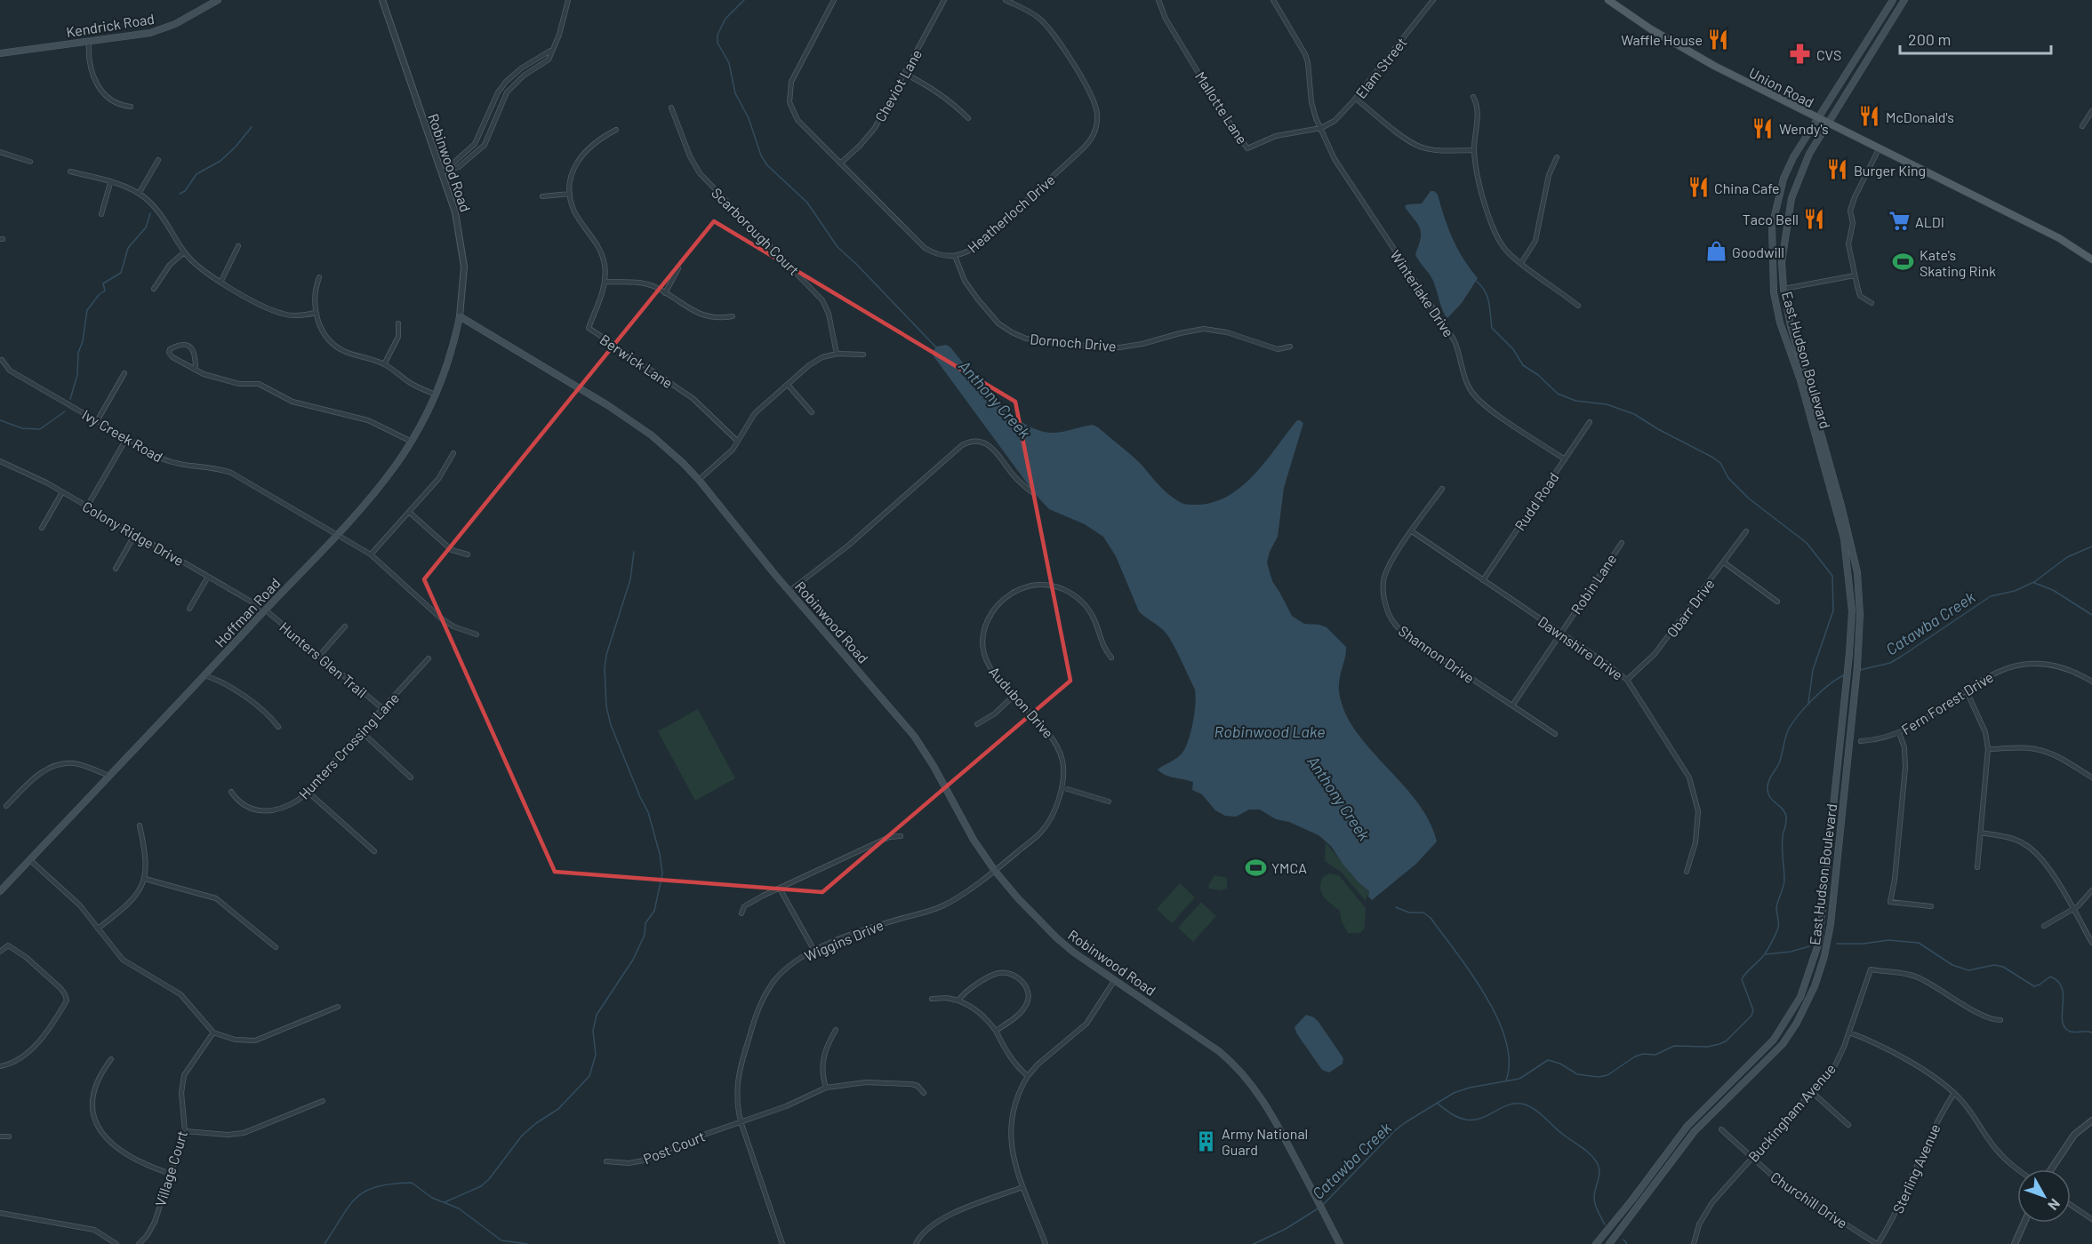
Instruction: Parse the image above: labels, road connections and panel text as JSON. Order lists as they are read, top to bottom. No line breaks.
{"streets":{"main road":["Kendrick Road","Union Road","Robinwood Road","East Hudson Boulevard","Hoffman Road"],"street":["Elam Street","Cheviot Lane","Mallotte Lane","Heatherloch Drive","Scarborough Court","Winterlake Drive","Dornoch Drive","Berwick Lane","Ivy Creek Road","Rudd Road","Colony Ridge Drive","Robin Lane","Obarr Drive","Dawnshire Drive","Shannon Drive","Hunters Glen Trail","Audubon Drive","Fern Forest Drive","Hunters Crossing Lane","Wiggins Drive","Buckingham Avenue","Post Court","Village Court","Sterling Avenue","Churchill Drive"]},"crossings":[["Elam Street","Mallotte Lane"],["Elam Street","Winterlake Drive"],["Cheviot Lane","Heatherloch Drive"],["Union Road","East Hudson Boulevard"],["Mallotte Lane","Winterlake Drive"],["Robinwood Road","Hoffman Road"],["Robinwood Road","Audubon Drive"],["Robinwood Road","Wiggins Drive"],["Heatherloch Drive","Dornoch Drive"],["Winterlake Drive","Rudd Road"],["Ivy Creek Road","Hoffman Road"],["Rudd Road","Dawnshire Drive"],["Colony Ridge Drive","Hoffman Road"],["Colony Ridge Drive","Hunters Glen Trail"],["Robin Lane","Dawnshire Drive"],["Robin Lane","Shannon Drive"],["Obarr Drive","Dawnshire Drive"],["Hoffman Road","Hunters Glen Trail"],["Dawnshire Drive","Shannon Drive"],["Hunters Glen Trail","Hunters Crossing Lane"],["Audubon Drive","Wiggins Drive"],["Wiggins Drive","Post Court"],["Buckingham Avenue","Churchill Drive"],["Sterling Avenue","Churchill Drive"]],"water":["Anthony Creek","Catawba Creek","Robinwood Lake"],"places":{"restaurant":["Waffle House","McDonald's","Wendy's","Burger King","China Cafe","Taco Bell"],"pharmacy":["CVS"],"supermarket":["ALDI"],"shop":["Goodwill"],"sports":["Kate's Skating Rink","YMCA"],"building":["Army National Guard"]},"scale_bar":"200 m","north":"bottom right"}
